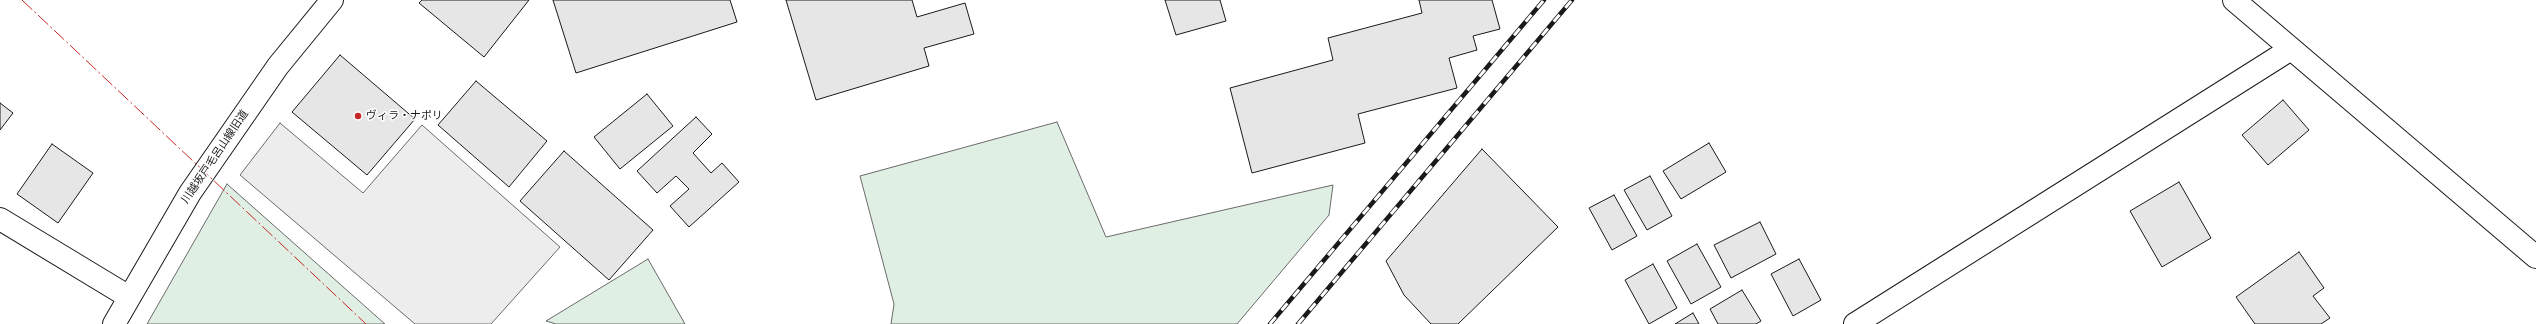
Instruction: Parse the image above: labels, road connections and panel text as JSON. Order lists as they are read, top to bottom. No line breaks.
{"streets":{"street":["川越坂戸毛呂山線旧道"]},"places":["ヴィラ・ナポリ"]}
